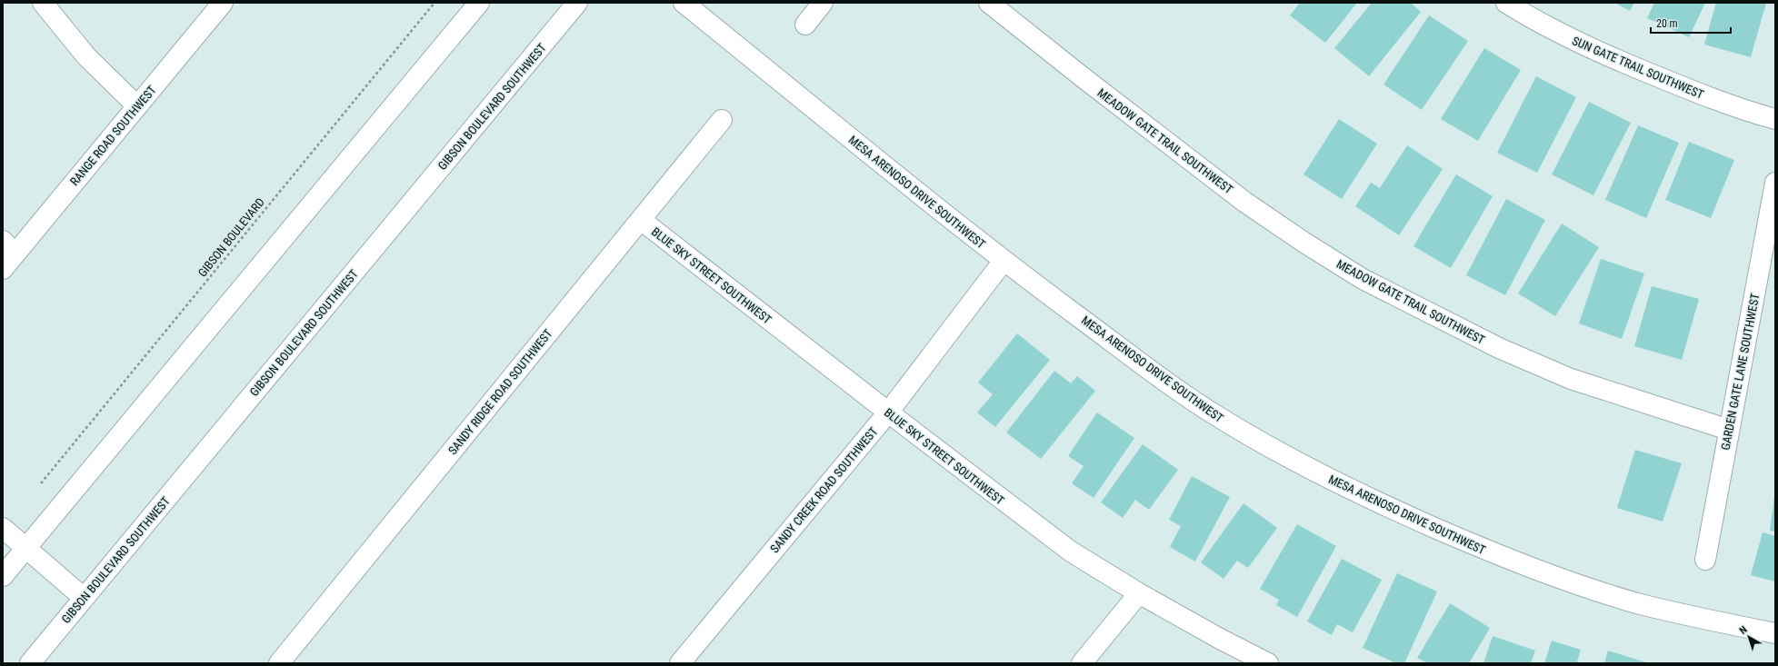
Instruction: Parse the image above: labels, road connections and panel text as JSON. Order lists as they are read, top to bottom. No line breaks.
{"streets":{"street":["SUN GATE TRAIL SOUTHWEST","GIBSON BOULEVARD SOUTHWEST","RANGE ROAD SOUTHWEST","MEADOW GATE TRAIL SOUTHWEST","MESA ARENOSO DRIVE SOUTHWEST","BLUE SKY STREET SOUTHWEST","GARDEN GATE LANE SOUTHWEST","SANDY RIDGE ROAD SOUTHWEST","SANDY CREEK ROAD SOUTHWEST"],"path":["GIBSON BOULEVARD"]},"crossings":[["MEADOW GATE TRAIL SOUTHWEST","GARDEN GATE LANE SOUTHWEST"],["MESA ARENOSO DRIVE SOUTHWEST","SANDY CREEK ROAD SOUTHWEST"],["BLUE SKY STREET SOUTHWEST","SANDY RIDGE ROAD SOUTHWEST"],["BLUE SKY STREET SOUTHWEST","SANDY CREEK ROAD SOUTHWEST"]],"scale_bar":"20 m","north":"top left"}
